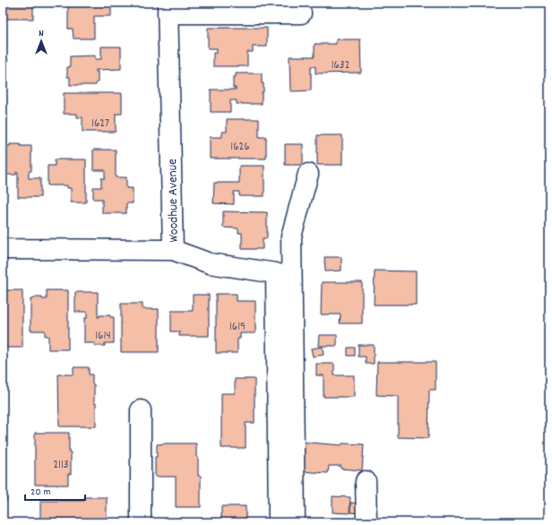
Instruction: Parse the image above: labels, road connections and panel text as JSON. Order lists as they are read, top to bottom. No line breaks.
{"streets":{"street":["Woodhue Avenue"]},"house_numbers":["1632","1627","1626","1619","1614","2113"],"scale_bar":"20 m","north":"top"}
